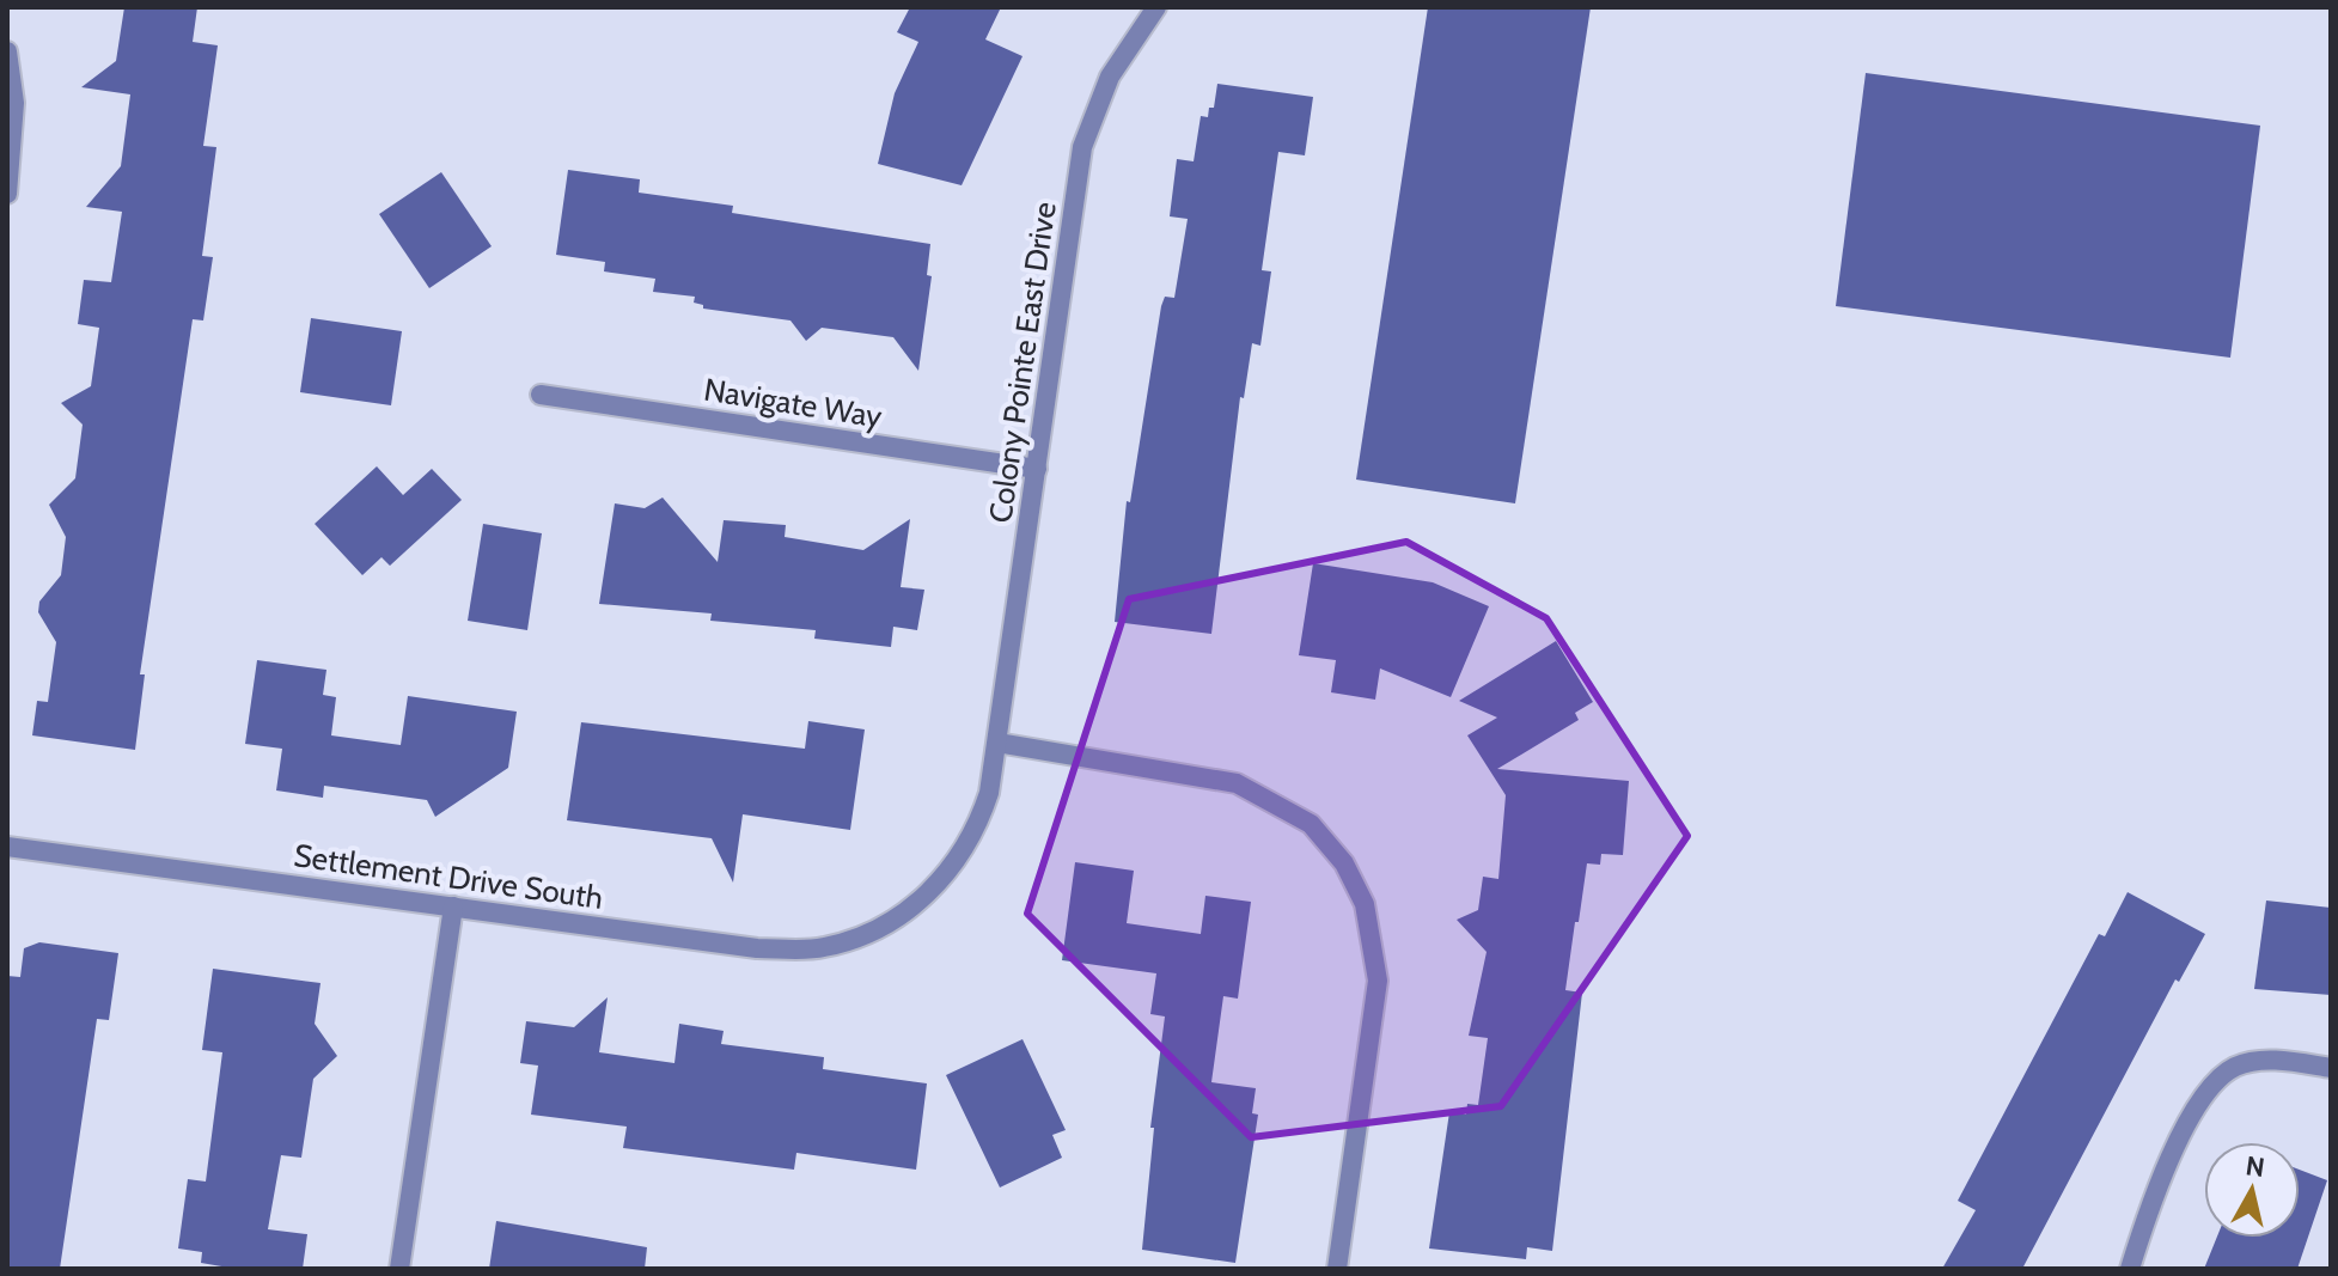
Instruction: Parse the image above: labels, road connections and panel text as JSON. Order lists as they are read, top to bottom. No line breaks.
{"streets":{"street":["Colony Pointe East Drive","Navigate Way","Settlement Drive South"]},"crossings":[["Colony Pointe East Drive","Navigate Way"],["Colony Pointe East Drive","Settlement Drive South"]],"north":"top"}
